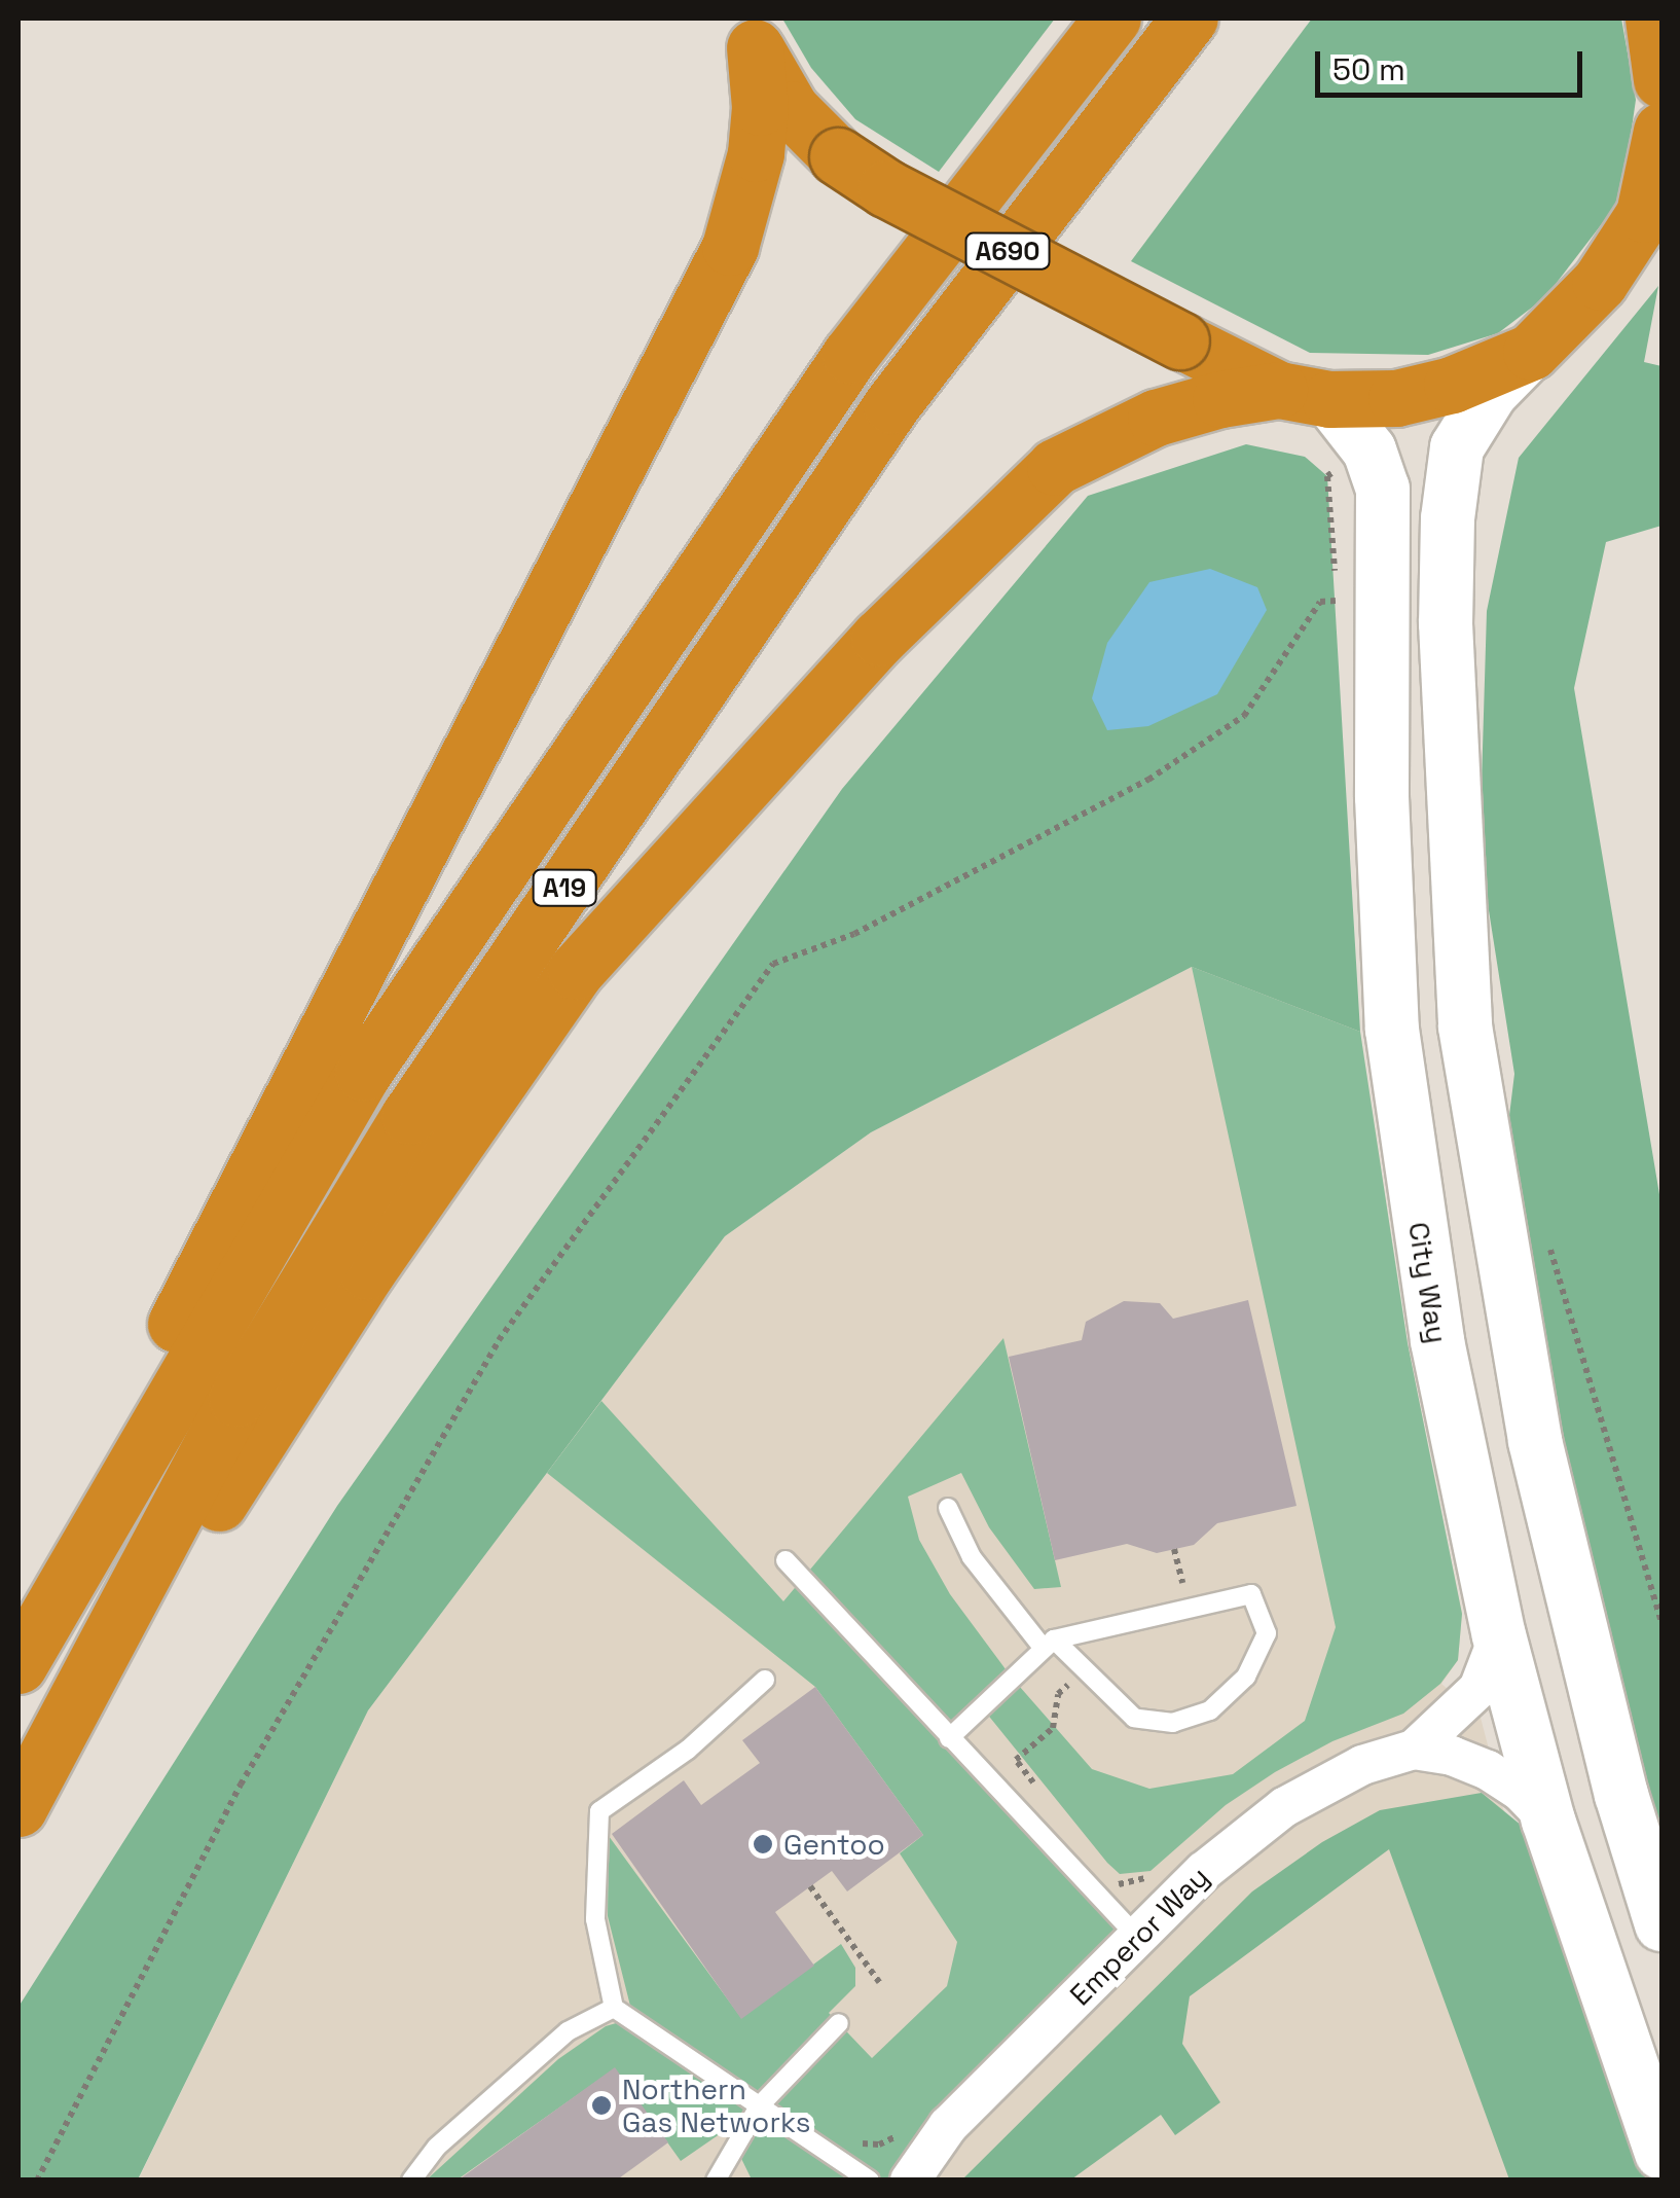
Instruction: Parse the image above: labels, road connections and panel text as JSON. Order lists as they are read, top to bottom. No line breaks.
{"streets":{"highway":["A690","A19"],"main road":["City Way"],"street":["Emperor Way"]},"crossings":[["A690","City Way"],["City Way","Emperor Way"]],"places":["Gentoo","Northern Gas Networks"],"scale_bar":"50 m"}
